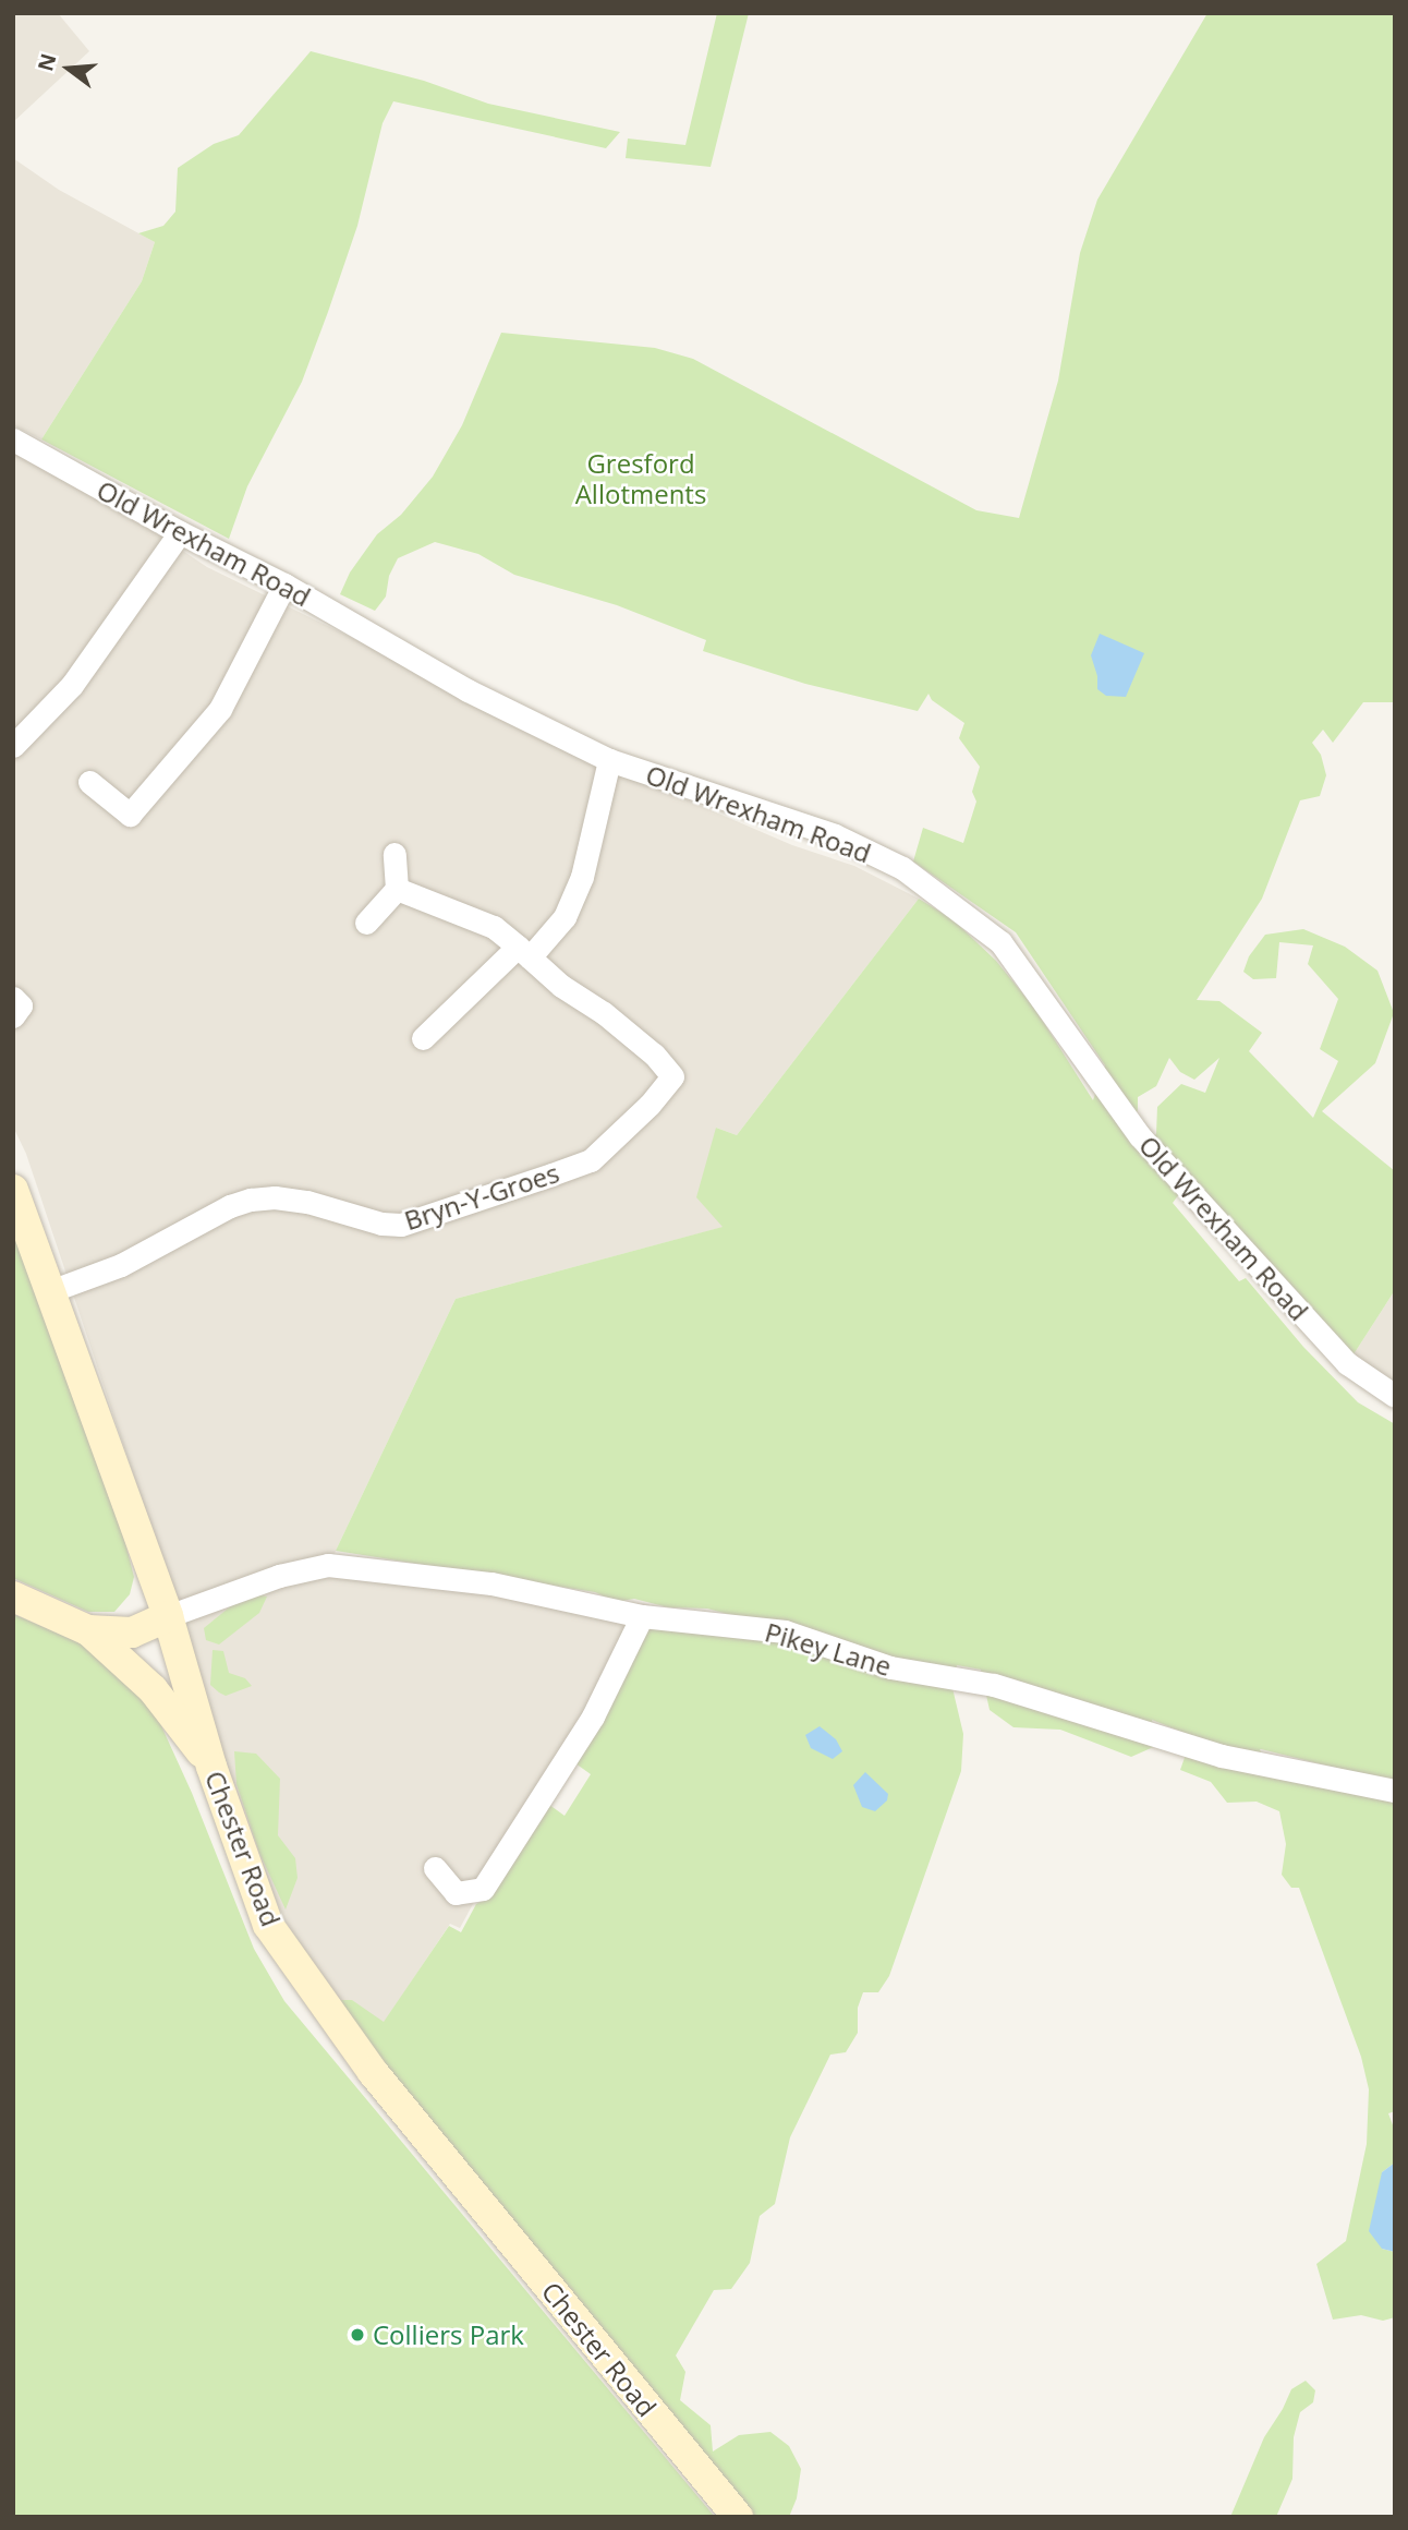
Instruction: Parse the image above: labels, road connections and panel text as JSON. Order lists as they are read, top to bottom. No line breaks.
{"streets":{"main road":["Chester Road"],"street":["Old Wrexham Road","Bryn-Y-Groes","Pikey Lane"]},"crossings":[["Bryn-Y-Groes","Chester Road"],["Pikey Lane","Chester Road"]],"parks":["Gresford Allotments"],"places":["Colliers Park"],"north":"left"}
